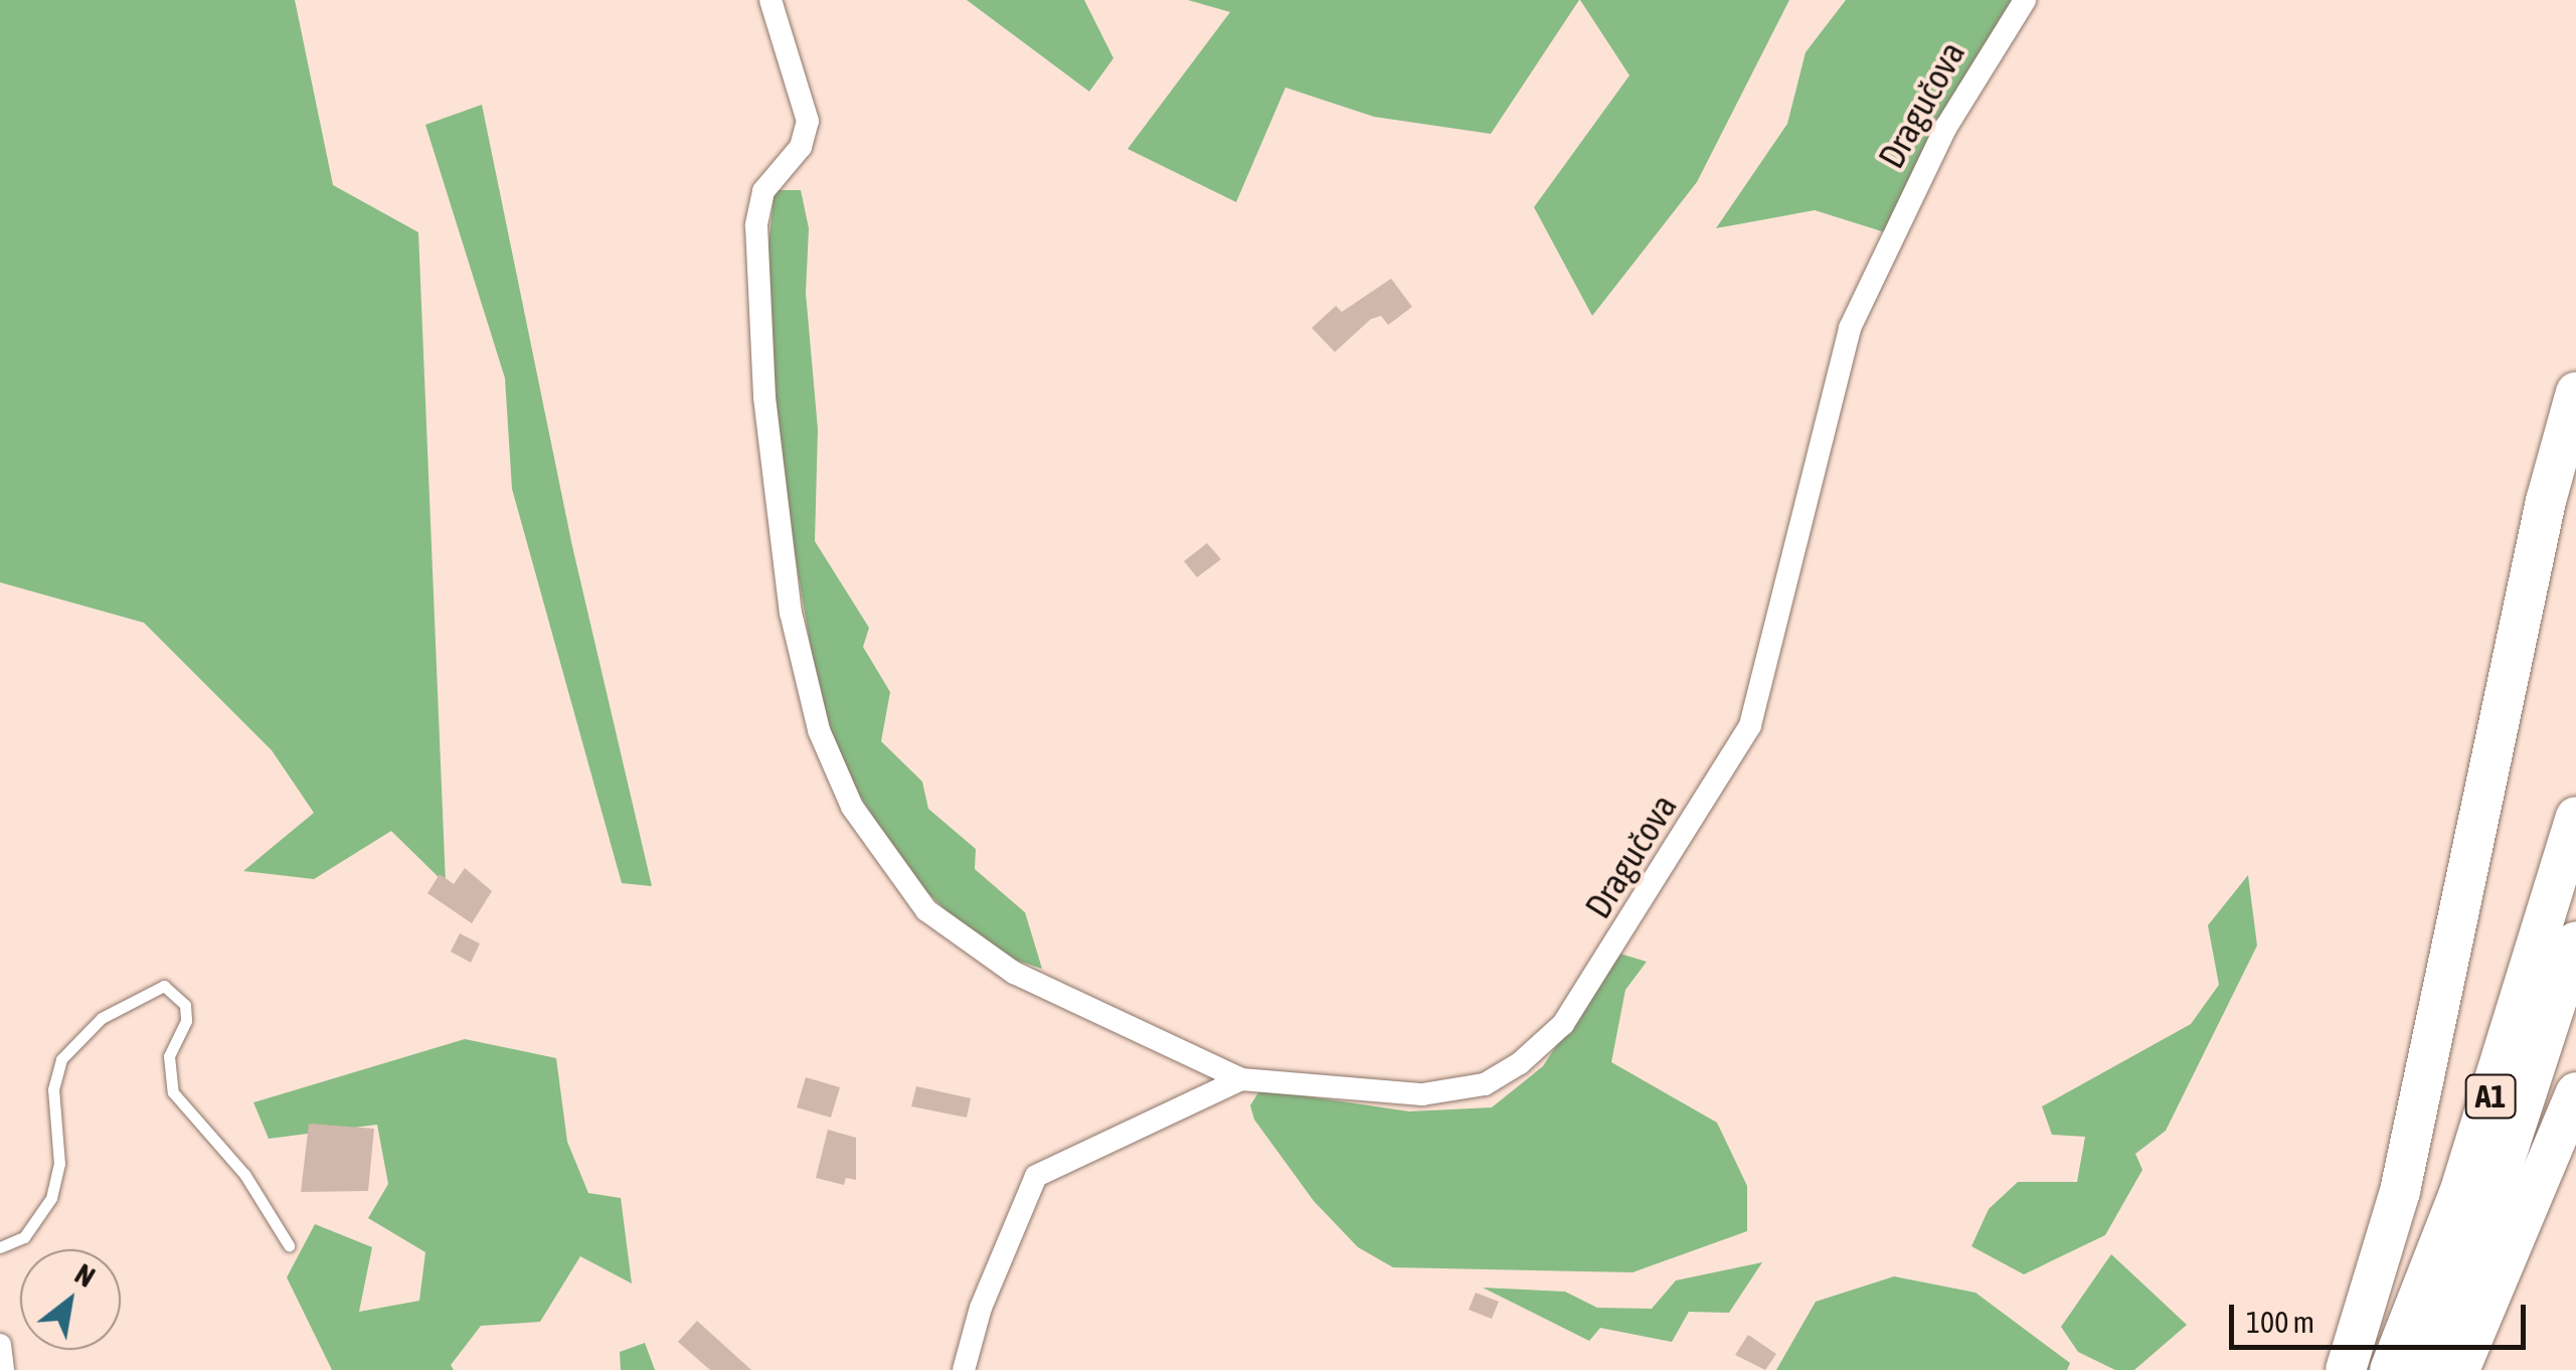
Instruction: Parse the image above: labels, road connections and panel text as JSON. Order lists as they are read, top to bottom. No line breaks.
{"streets":{"highway":["A1"],"street":["Dragučova"]},"scale_bar":"100 m","north":"top right"}
